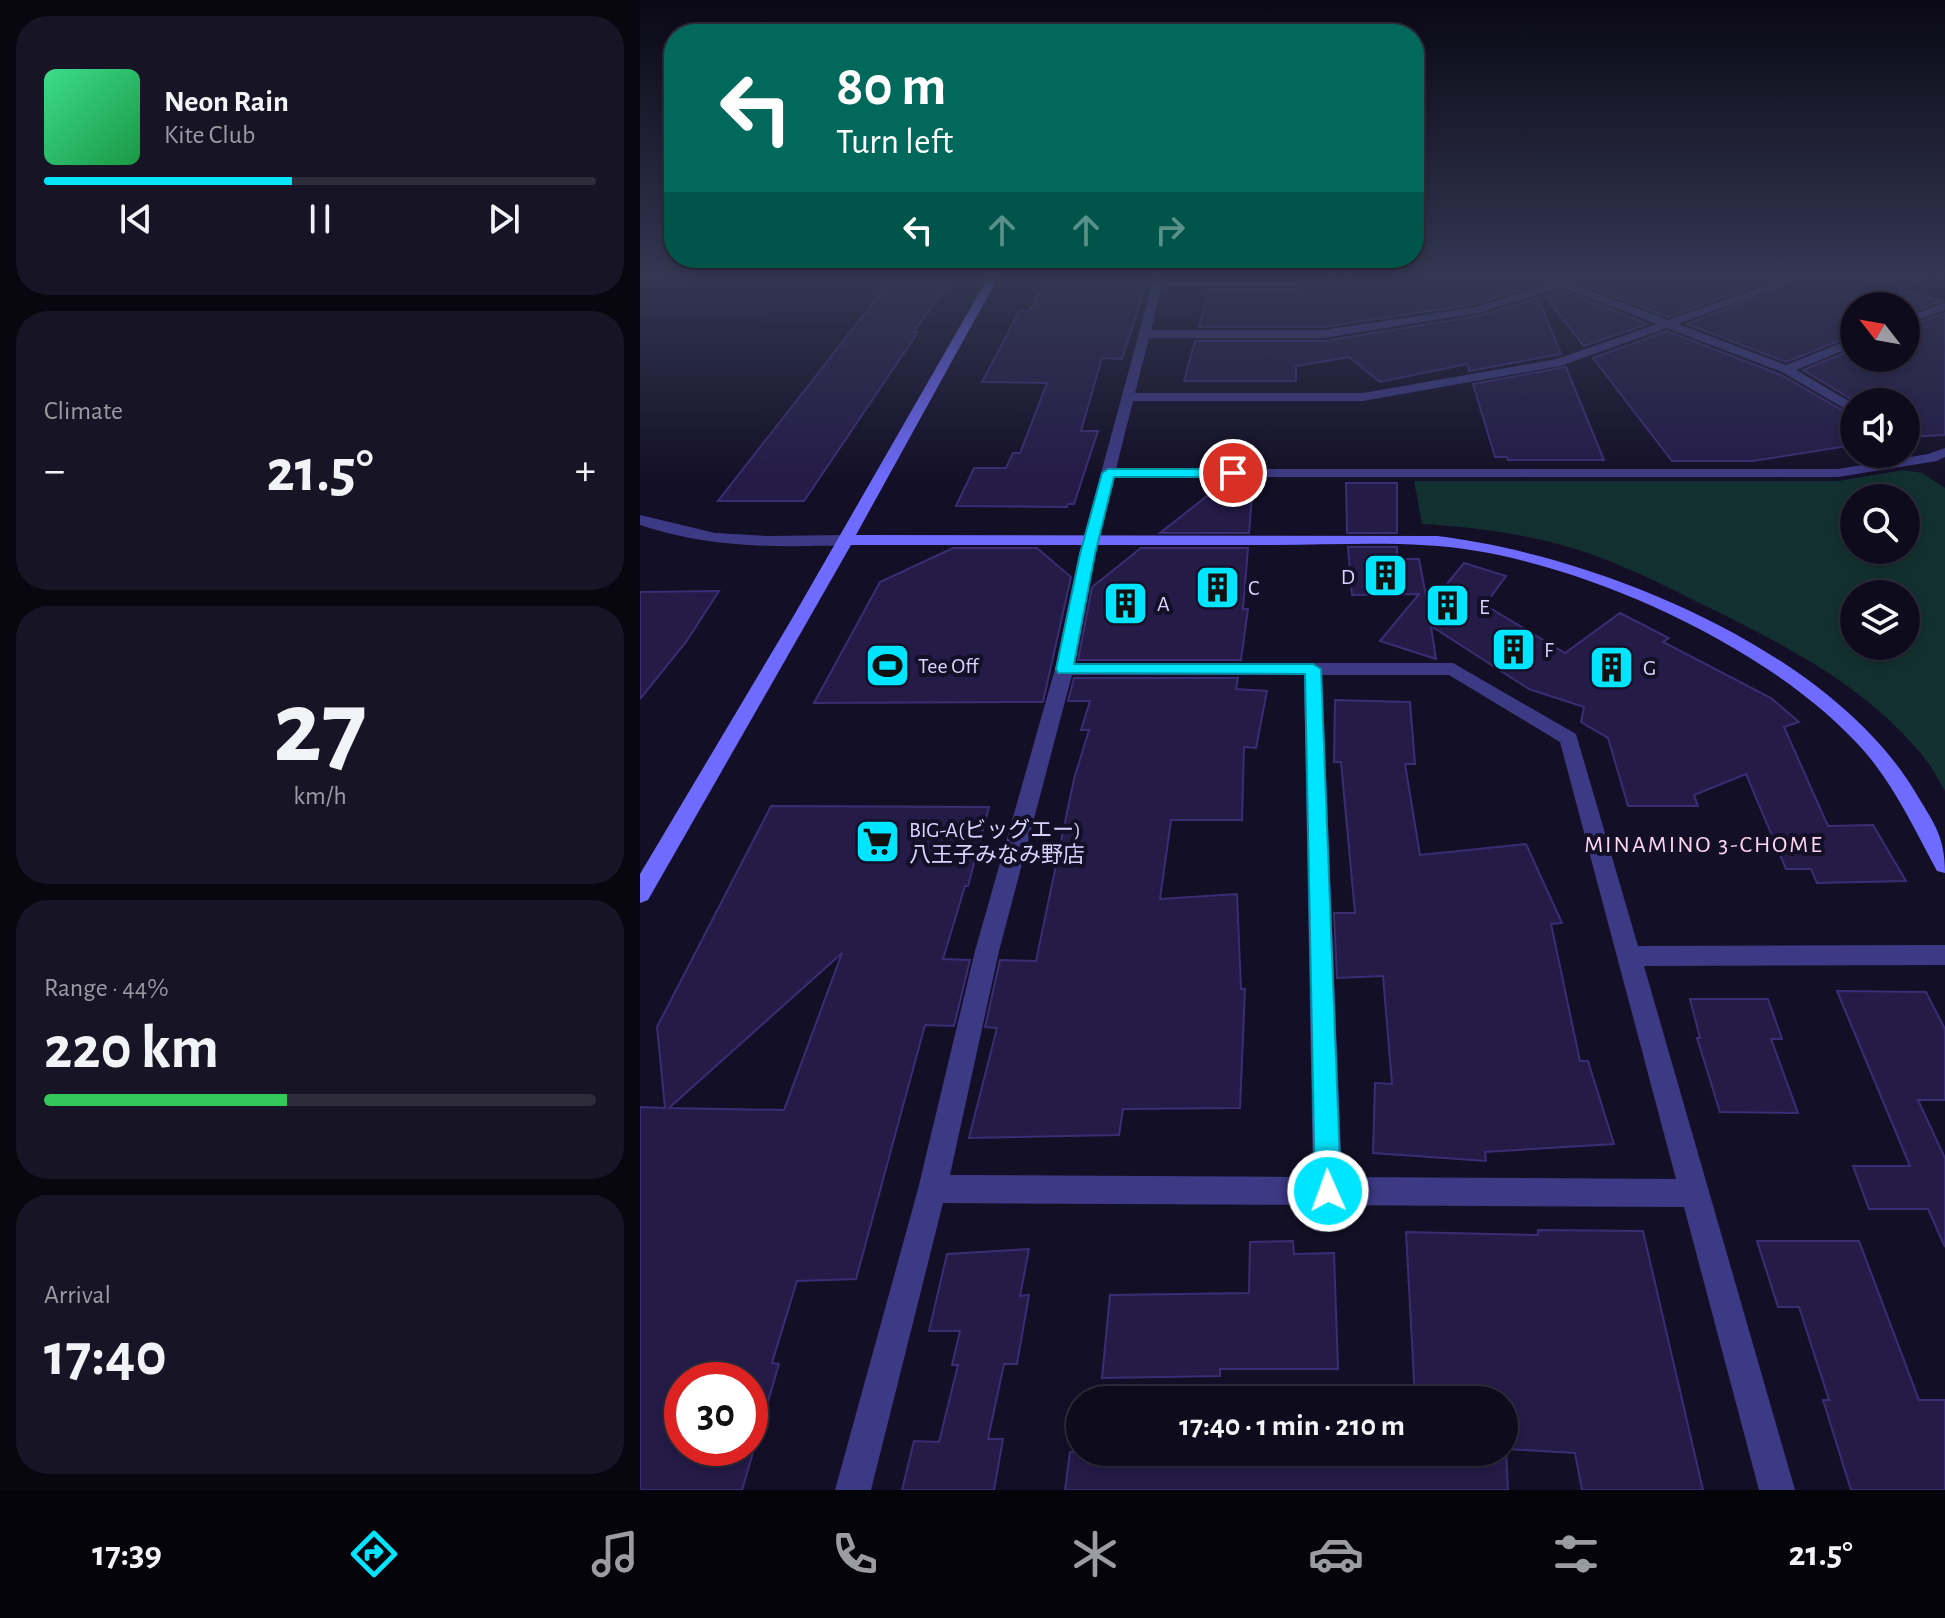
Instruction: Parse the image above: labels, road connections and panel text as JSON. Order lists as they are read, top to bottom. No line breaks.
{"districts":["MINAMINO 3-CHOME"],"places":{"building":["D","C","A","E","F","G"],"sports":["Tee Off"],"supermarket":["BIG-A(ビッグエー) 八王子みなみ野店"]},"north":"top left","page":{"turn":["80 m","Turn left"],"song":["Neon Rain","Kite Club"],"tile":["Climate",["27","km/h"],["Range · 44%","220 km"],["Arrival","17:40"]],"heat":["−","21.5°","+"],"limit":"30","trip":"17:40 · 1 min · 210 m","tabs":["17:39","21.5°"]}}
